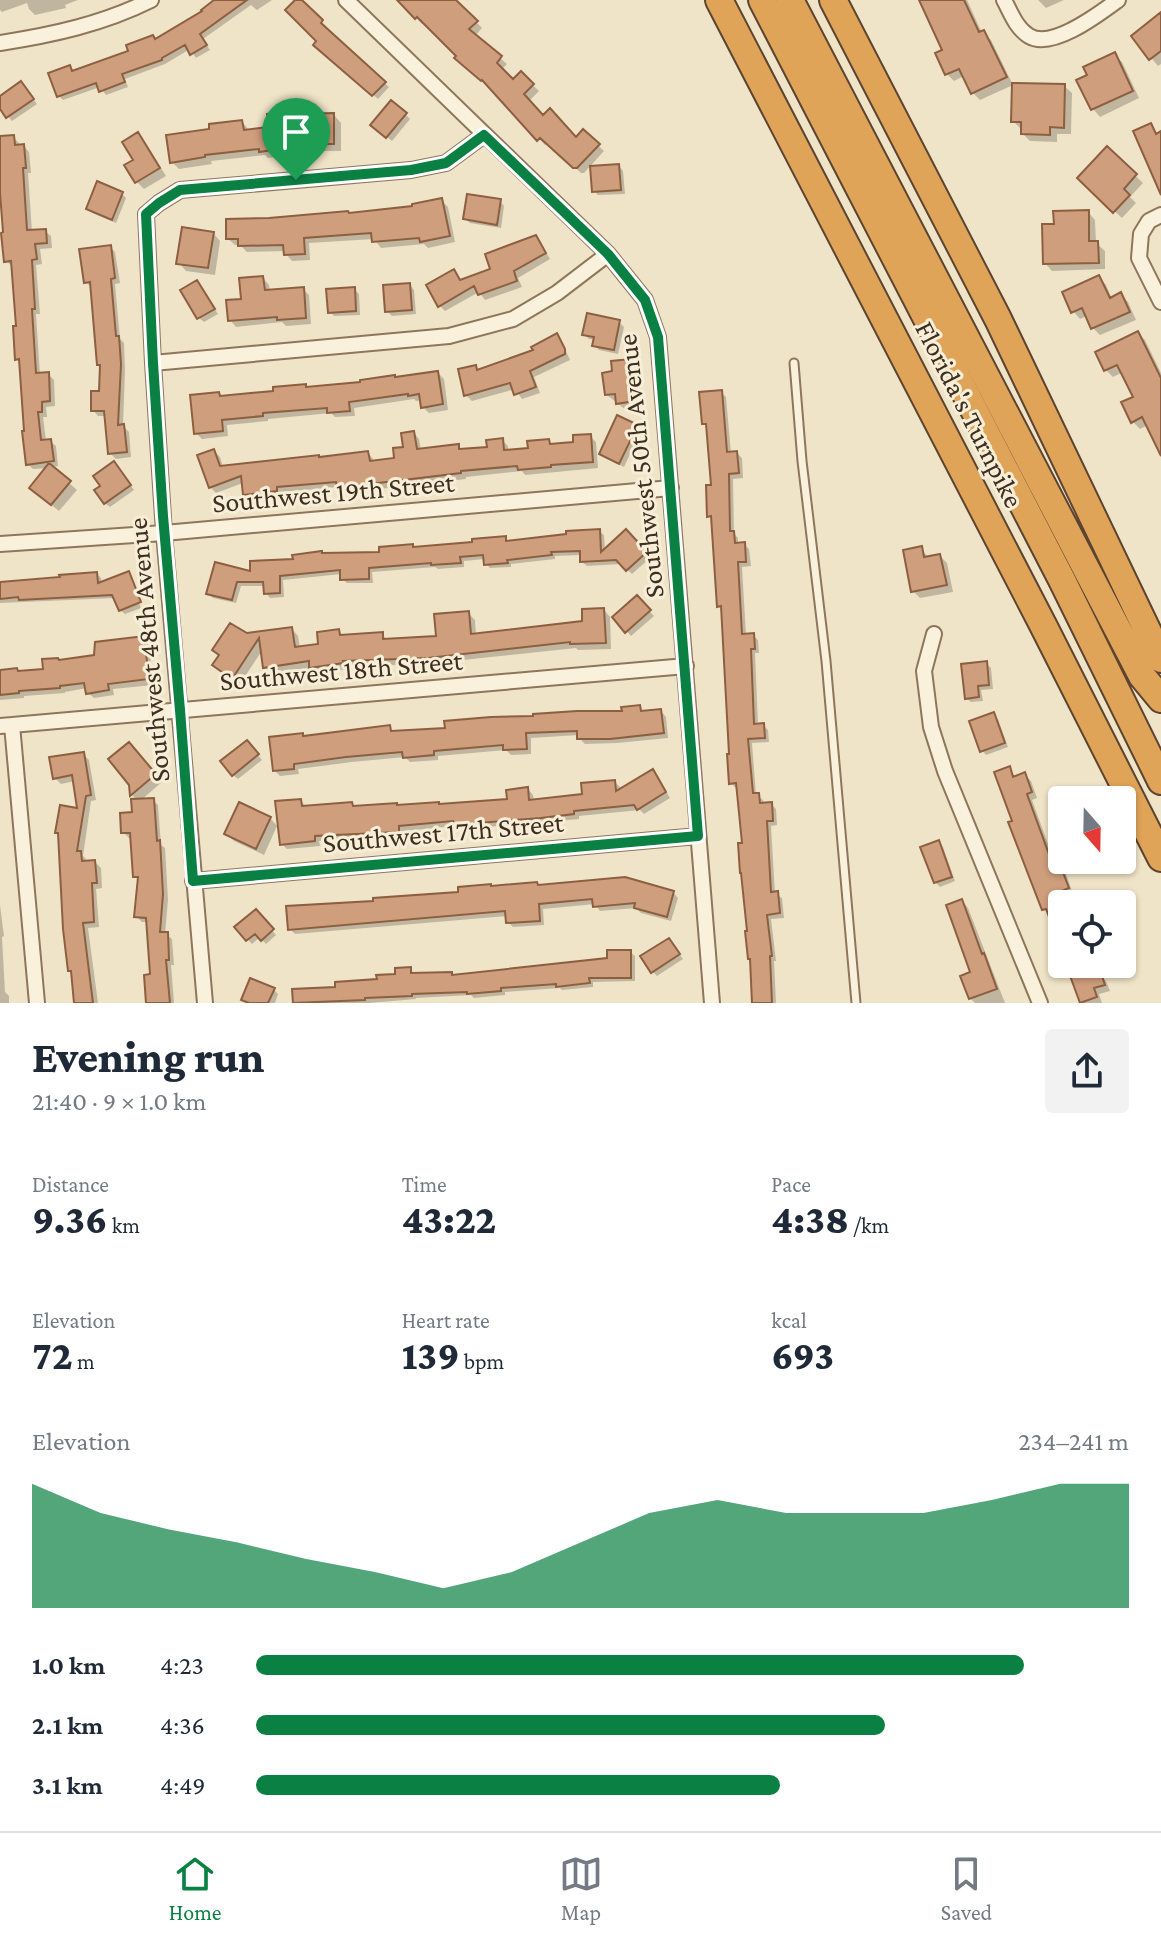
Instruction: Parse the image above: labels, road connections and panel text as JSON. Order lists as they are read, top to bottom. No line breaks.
{"streets":{"highway":["Florida's Turnpike"],"street":["Southwest 50th Avenue","Southwest 19th Street","Southwest 48th Avenue","Southwest 18th Street","Southwest 17th Street"]},"crossings":[["Southwest 50th Avenue","Southwest 19th Street"],["Southwest 50th Avenue","Southwest 48th Avenue"],["Southwest 50th Avenue","Southwest 18th Street"],["Southwest 50th Avenue","Southwest 17th Street"],["Southwest 19th Street","Southwest 48th Avenue"],["Southwest 48th Avenue","Southwest 18th Street"],["Southwest 48th Avenue","Southwest 17th Street"]],"north":"bottom","page":{"heading":["Evening run","21:40 · 9 × 1.0 km"],"stats":[["Distance","9.36 km"],["Time","43:22"],["Pace","4:38 /km"],["Elevation","72 m"],["Heart rate","139 bpm"],["kcal","693"]],"chart":["Elevation","234–241 m"],"list":[{"name":"1.0 km","note":"4:23"},{"name":"2.1 km","note":"4:36"},{"name":"3.1 km","note":"4:49"}],"tabs":["Home","Map","Saved"]}}
